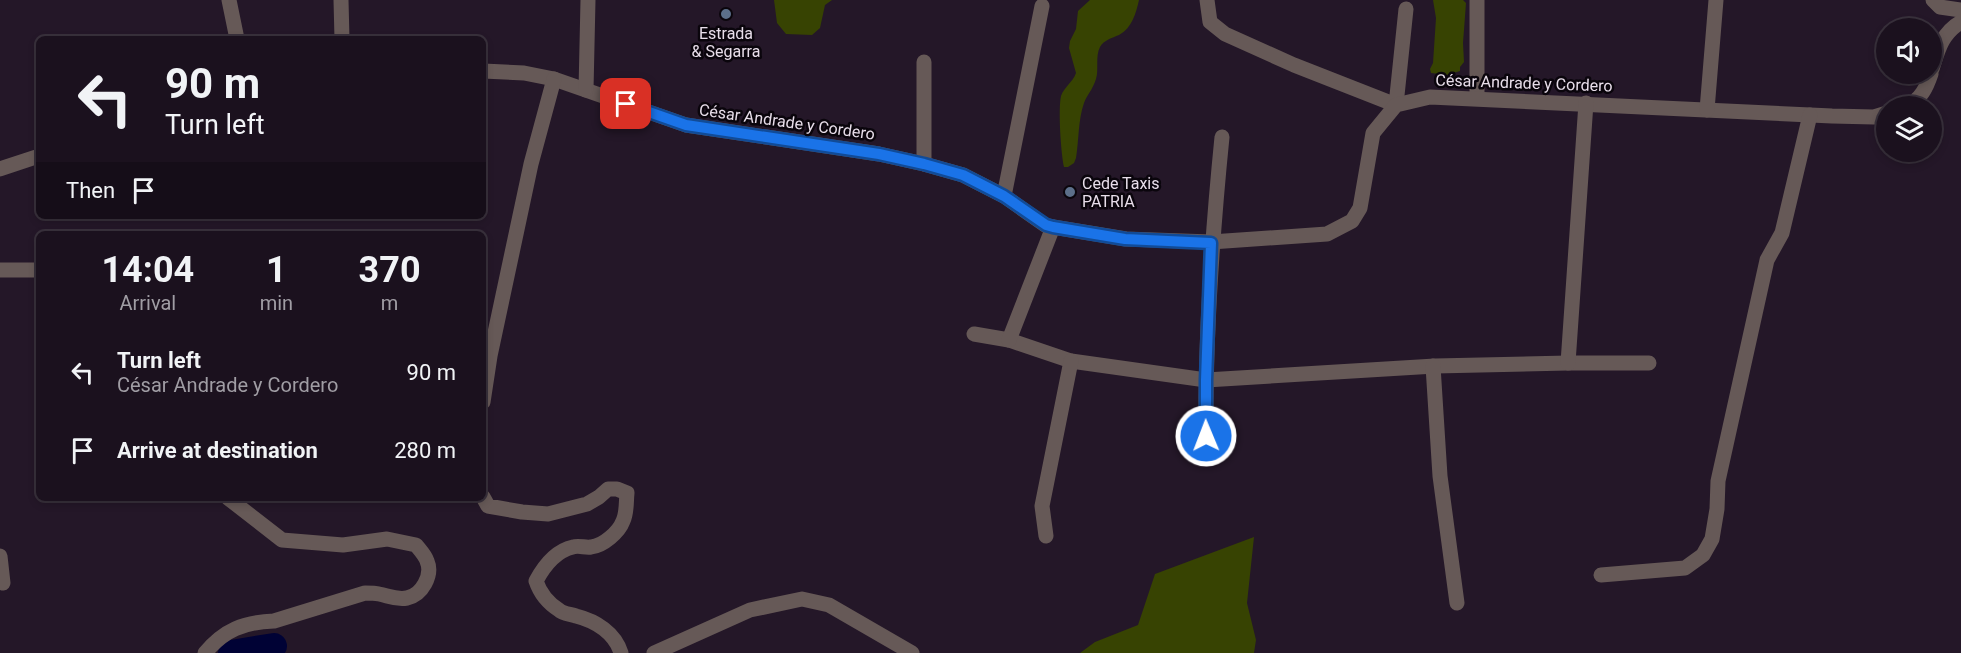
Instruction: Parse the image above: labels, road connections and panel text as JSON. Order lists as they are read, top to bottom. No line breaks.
{"streets":{"street":["César Andrade y Cordero"]},"places":["Estrada & Segarra","Cede Taxis PATRIA"],"page":{"turn":["90 m","Turn left"],"then":"Then","eta":["14:04","Arrival","1","min","370","m"],"list":[{"name":"Turn left","note":"César Andrade y Cordero","value":"90 m"},{"name":"Arrive at destination","value":"280 m"}]}}
